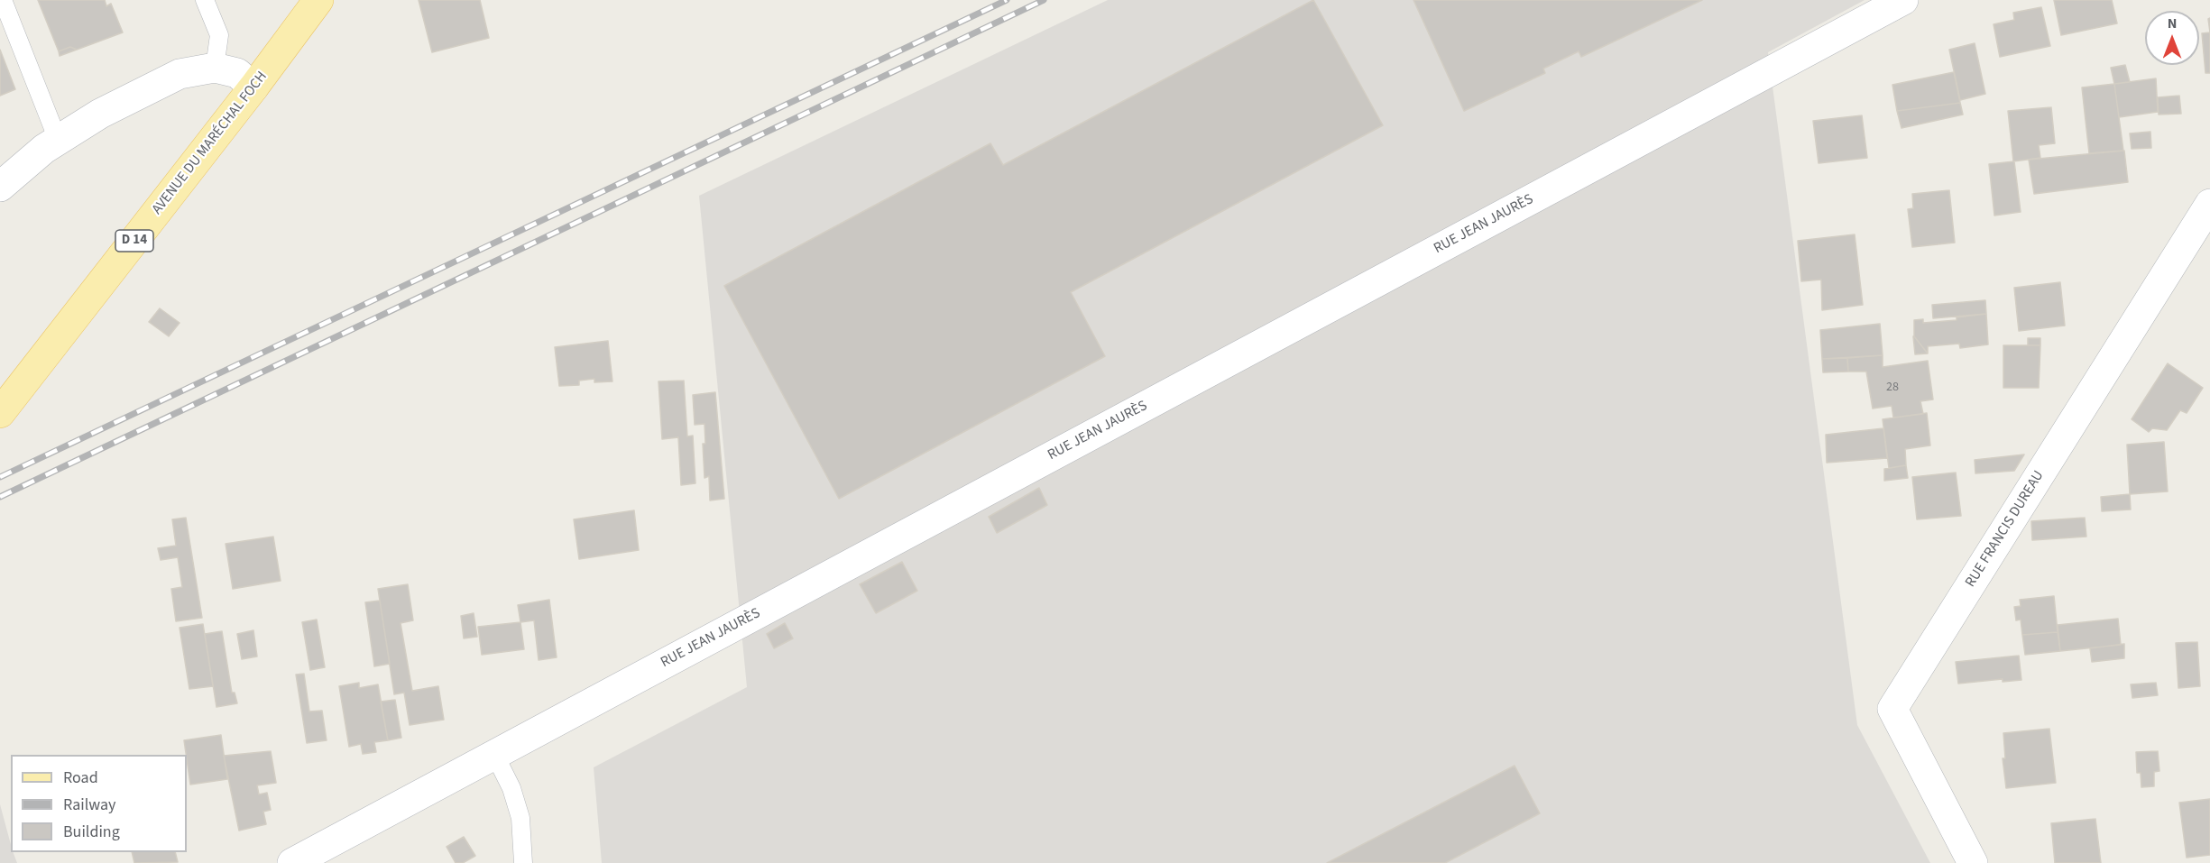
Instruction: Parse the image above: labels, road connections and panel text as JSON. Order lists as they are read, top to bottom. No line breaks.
{"streets":{"main road":["AVENUE DU MARÉCHAL FOCH","RUE JEAN JAURÈS","D 14","RUE FRANCIS DUREAU"]},"house_numbers":["28"],"legend":["Road","Railway","Building"],"north":"top"}
